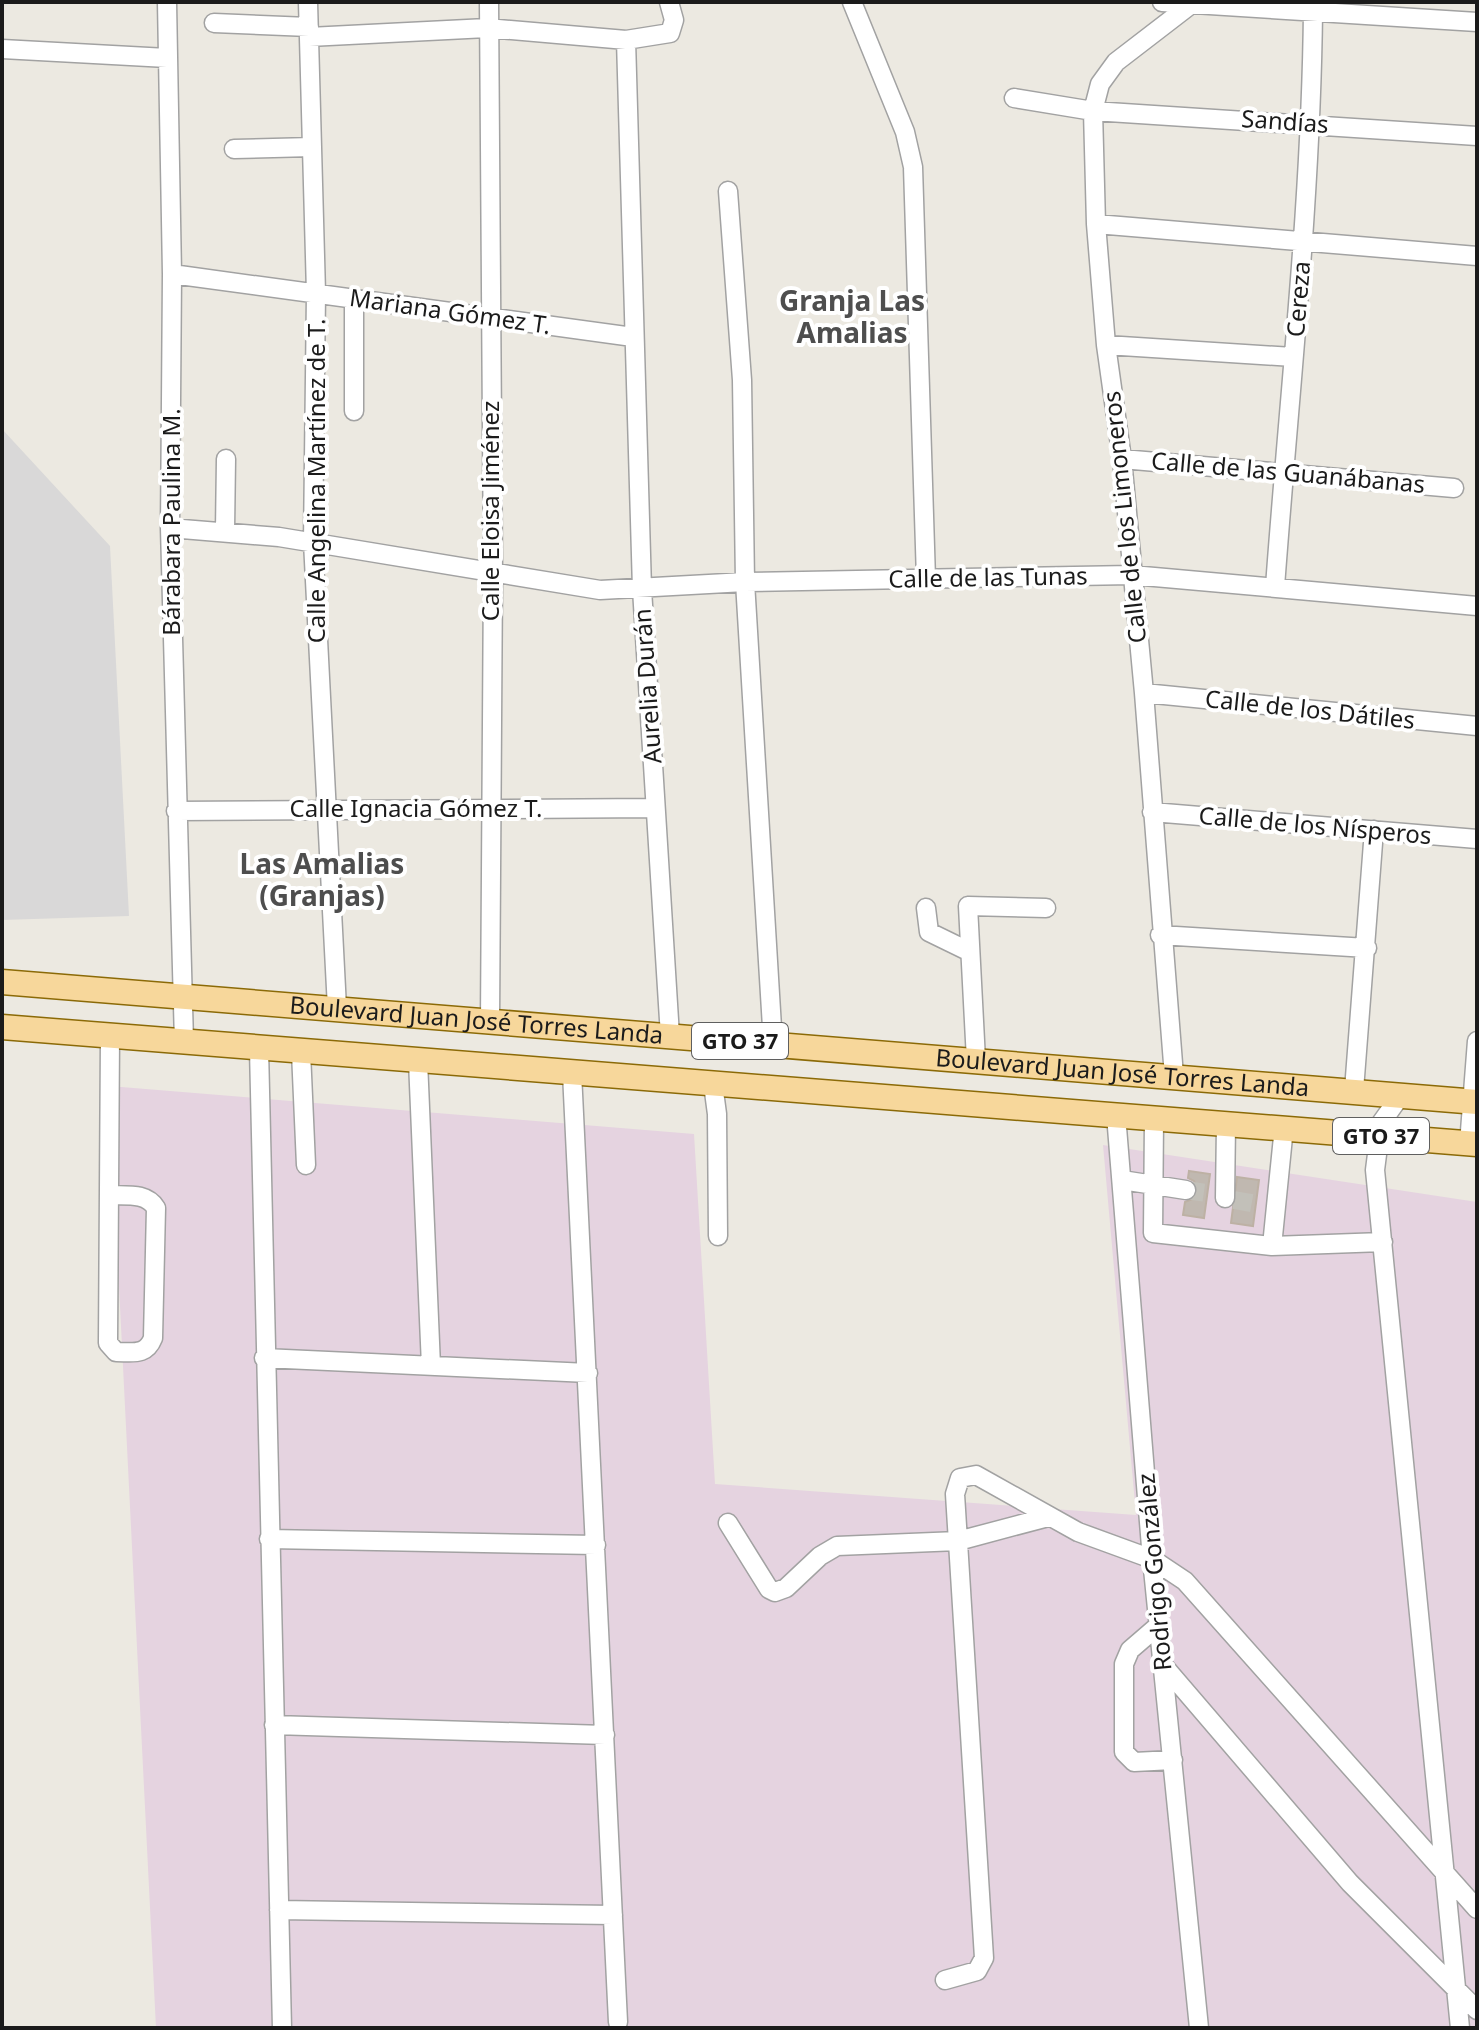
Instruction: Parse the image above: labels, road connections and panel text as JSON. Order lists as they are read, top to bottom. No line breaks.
{"streets":{"main road":["Boulevard Juan José Torres Landa","GTO 37"],"street":["Sandías","Cereza","Mariana Gómez T.","Calle de las Guanábanas","Calle Angelina Martínez de T.","Calle Eloisa Jiménez","Calle de los Limoneros","Bárabara Paulina M.","Calle de las Tunas","Aurelia Durán","Calle de los Dátiles","Calle Ignacia Gómez T.","Calle de los Nísperos","Rodrigo González"]},"crossings":[["Sandías","Cereza"],["Sandías","Calle de los Limoneros"],["Cereza","Calle de las Guanábanas"],["Cereza","Calle de las Tunas"],["Mariana Gómez T.","Calle Angelina Martínez de T."],["Mariana Gómez T.","Calle Eloisa Jiménez"],["Mariana Gómez T.","Bárabara Paulina M."],["Mariana Gómez T.","Aurelia Durán"],["Calle de las Guanábanas","Calle de los Limoneros"],["Calle Angelina Martínez de T.","Calle de las Tunas"],["Calle Angelina Martínez de T.","Calle Ignacia Gómez T."],["Calle Angelina Martínez de T.","Boulevard Juan José Torres Landa"],["Calle Eloisa Jiménez","Calle de las Tunas"],["Calle Eloisa Jiménez","Calle Ignacia Gómez T."],["Calle Eloisa Jiménez","Boulevard Juan José Torres Landa"],["Calle de los Limoneros","Calle de las Tunas"],["Calle de los Limoneros","Calle de los Dátiles"],["Calle de los Limoneros","Calle de los Nísperos"],["Calle de los Limoneros","Boulevard Juan José Torres Landa"],["Bárabara Paulina M.","Calle de las Tunas"],["Bárabara Paulina M.","Calle Ignacia Gómez T."],["Bárabara Paulina M.","Boulevard Juan José Torres Landa"],["Calle de las Tunas","Aurelia Durán"],["Aurelia Durán","Calle Ignacia Gómez T."],["Aurelia Durán","Boulevard Juan José Torres Landa"],["Boulevard Juan José Torres Landa","Rodrigo González"]],"districts":["Granja Las Amalias","Las Amalias (Granjas)"]}
